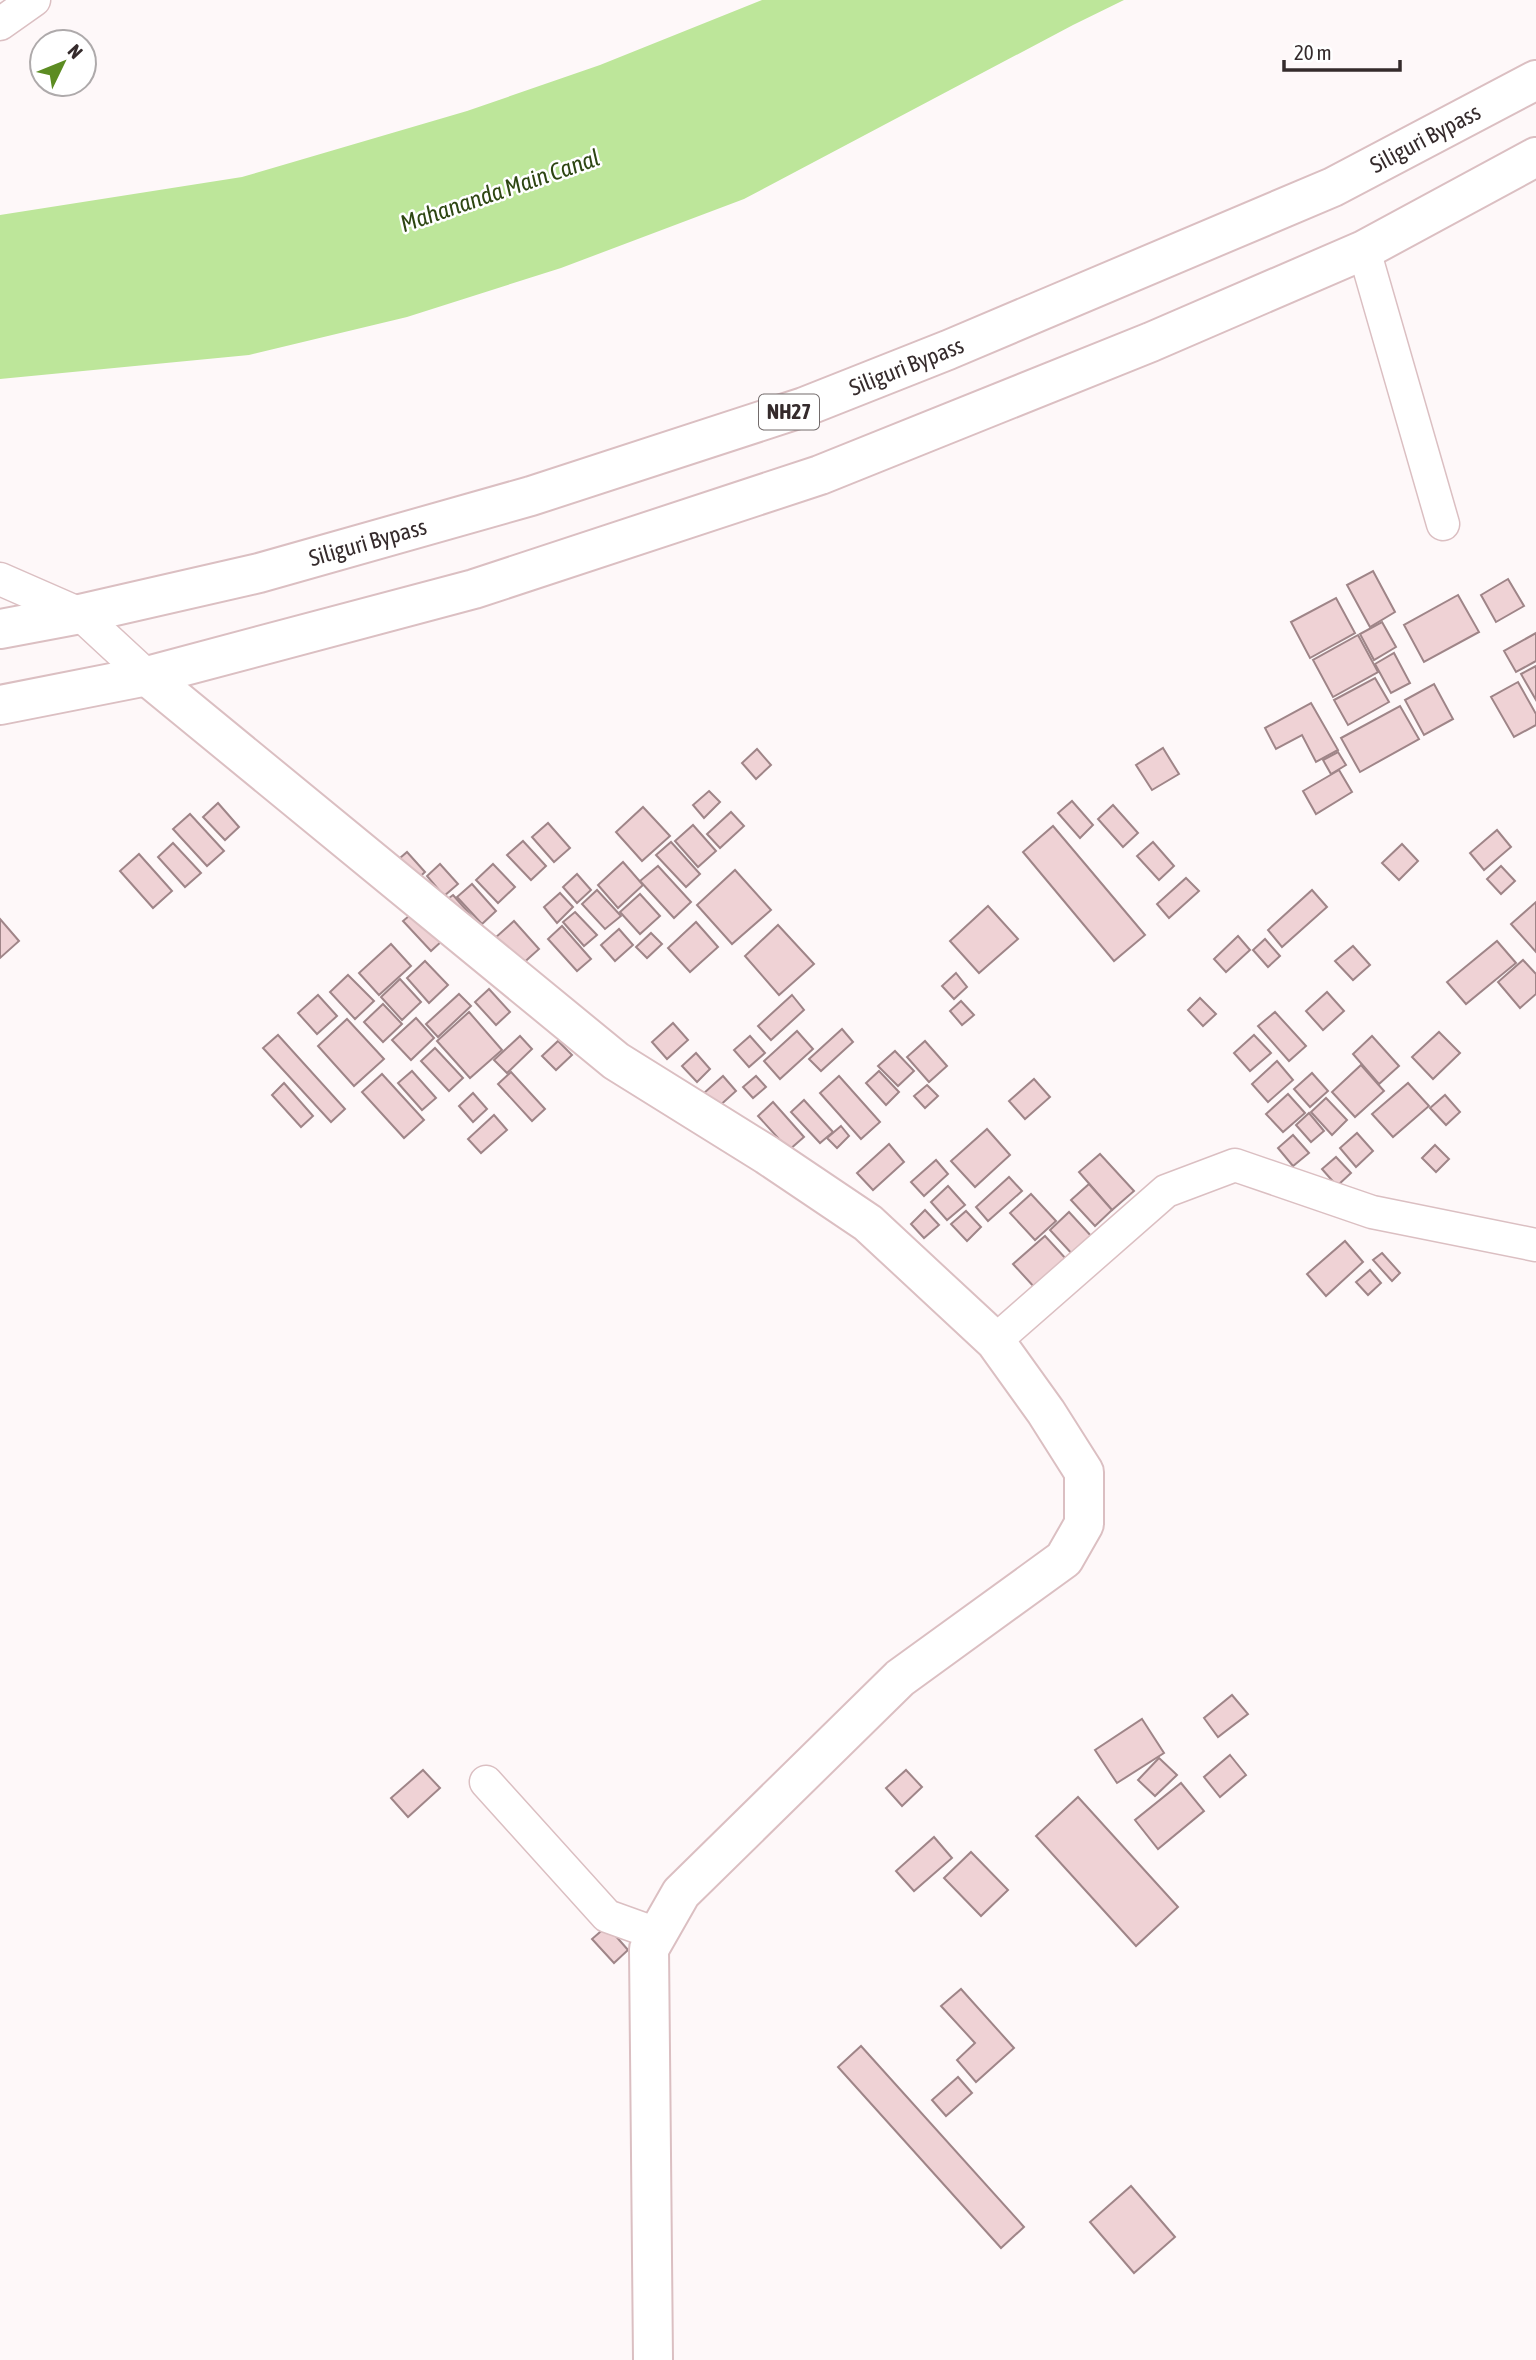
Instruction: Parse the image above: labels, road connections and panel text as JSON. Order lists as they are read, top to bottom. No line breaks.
{"streets":{"main road":["Siliguri Bypass","NH27"]},"water":["Mahananda Main Canal"],"scale_bar":"20 m","north":"top right"}
